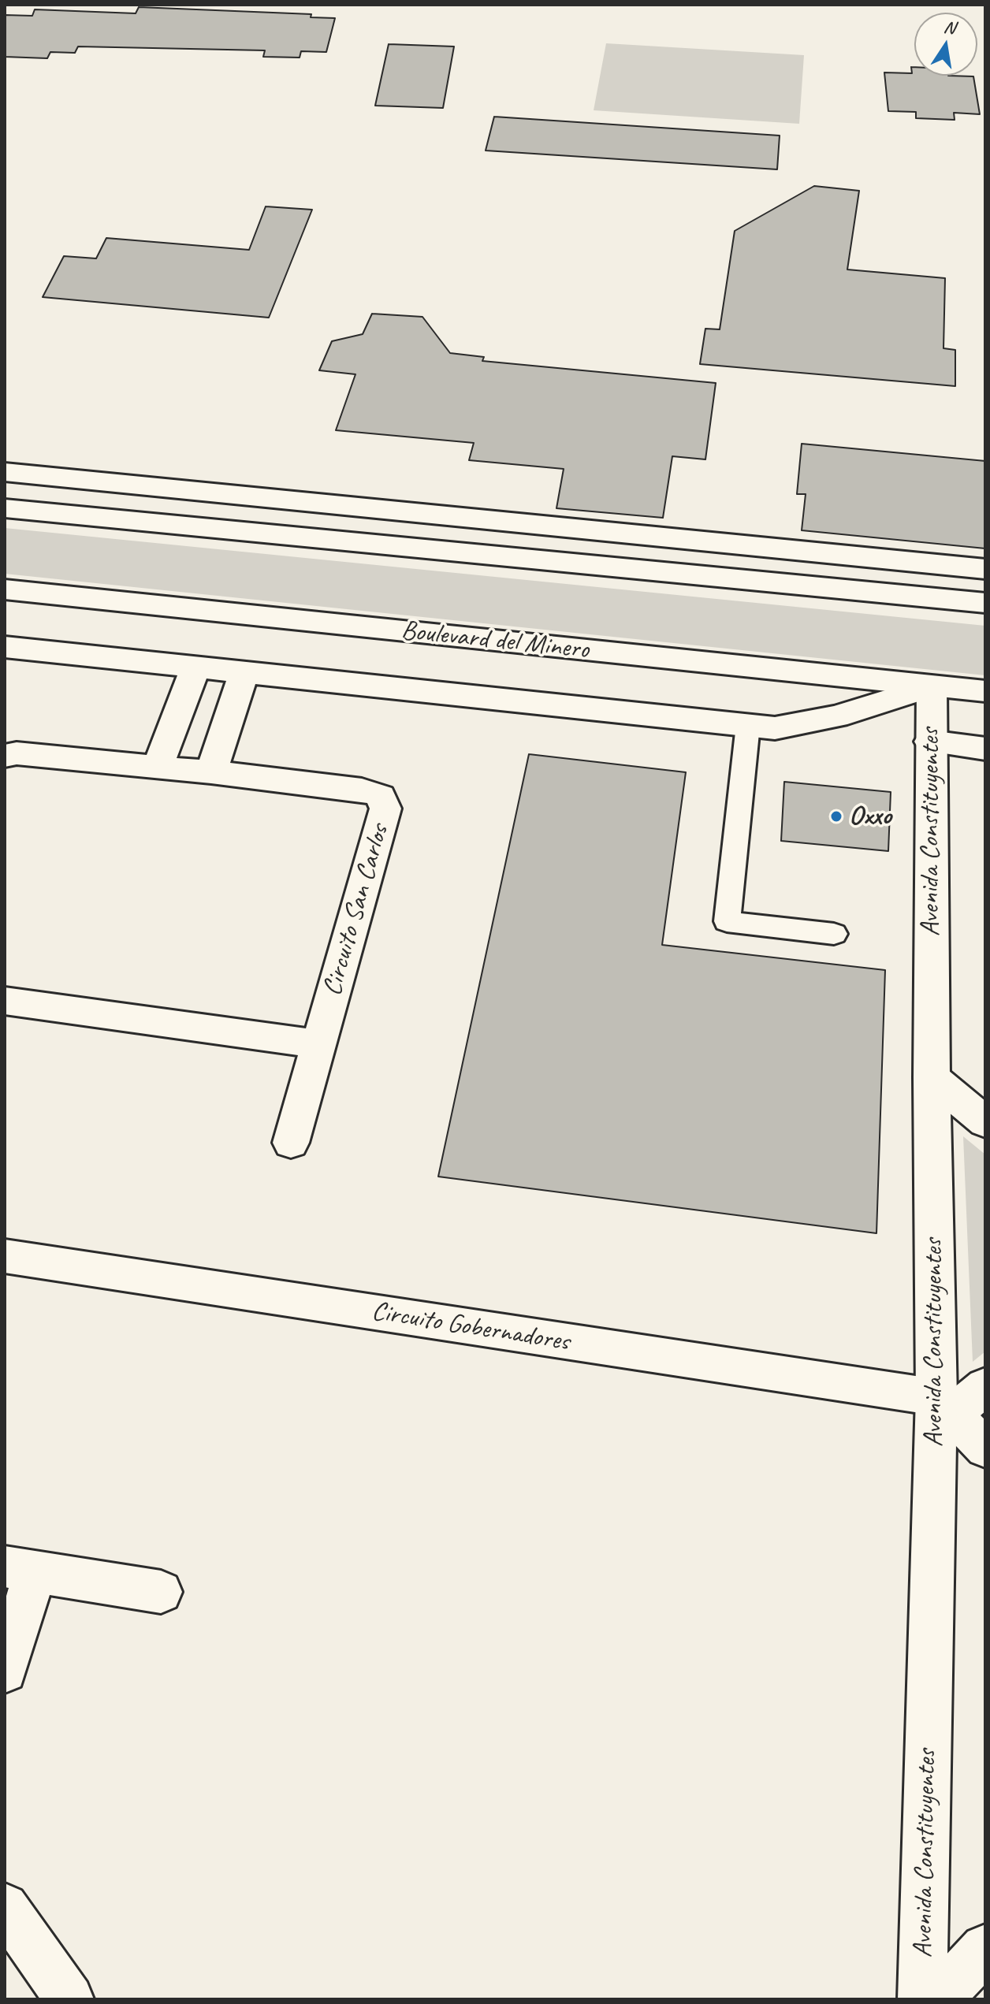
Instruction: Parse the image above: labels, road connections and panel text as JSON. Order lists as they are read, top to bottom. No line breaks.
{"streets":{"street":["Boulevard del Minero","Avenida Constituyentes","Circuito San Carlos","Circuito Gobernadores"]},"crossings":[["Boulevard del Minero","Avenida Constituyentes"],["Avenida Constituyentes","Circuito Gobernadores"]],"places":["Oxxo"],"north":"top"}
